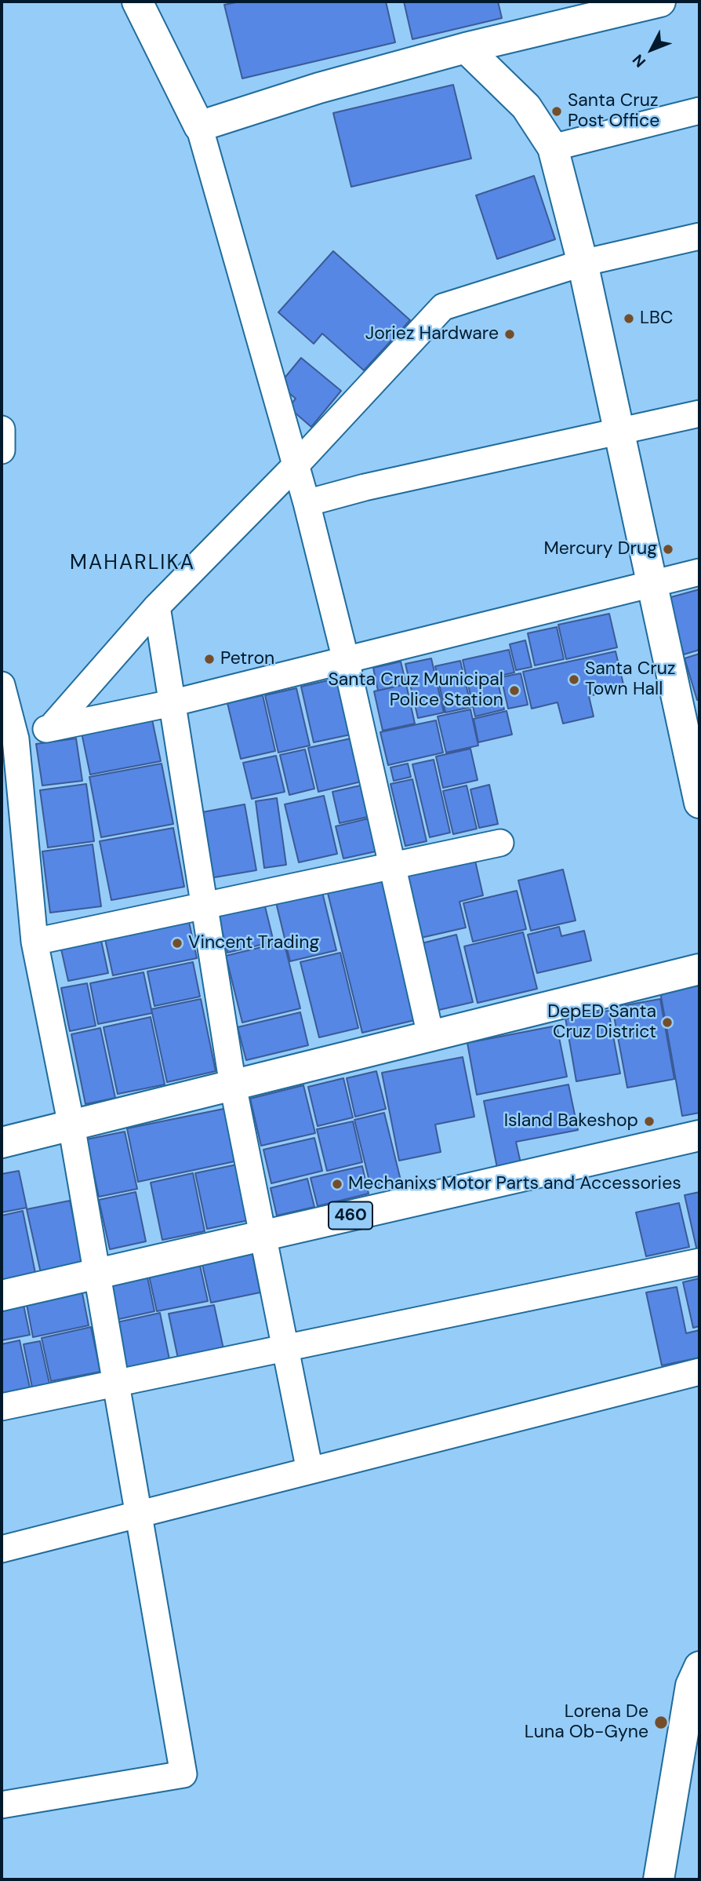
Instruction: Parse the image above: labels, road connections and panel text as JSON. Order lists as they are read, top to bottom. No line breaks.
{"streets":{"main road":["460"]},"districts":["MAHARLIKA"],"places":["Santa Cruz Post Office","LBC","Joriez Hardware","Mercury Drug","Petron","Santa Cruz Town Hall","Santa Cruz Municipal Police Station","Vincent Trading","DepED Santa Cruz District","Island Bakeshop","Mechanixs Motor Parts and Accessories","Lorena De Luna Ob-Gyne"],"north":"bottom left"}
